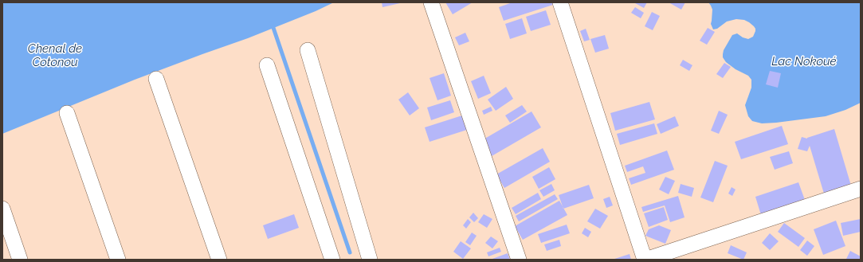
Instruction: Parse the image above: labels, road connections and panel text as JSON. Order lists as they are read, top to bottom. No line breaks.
{"water":["Chenal de Cotonou","Lac Nokoué"]}
